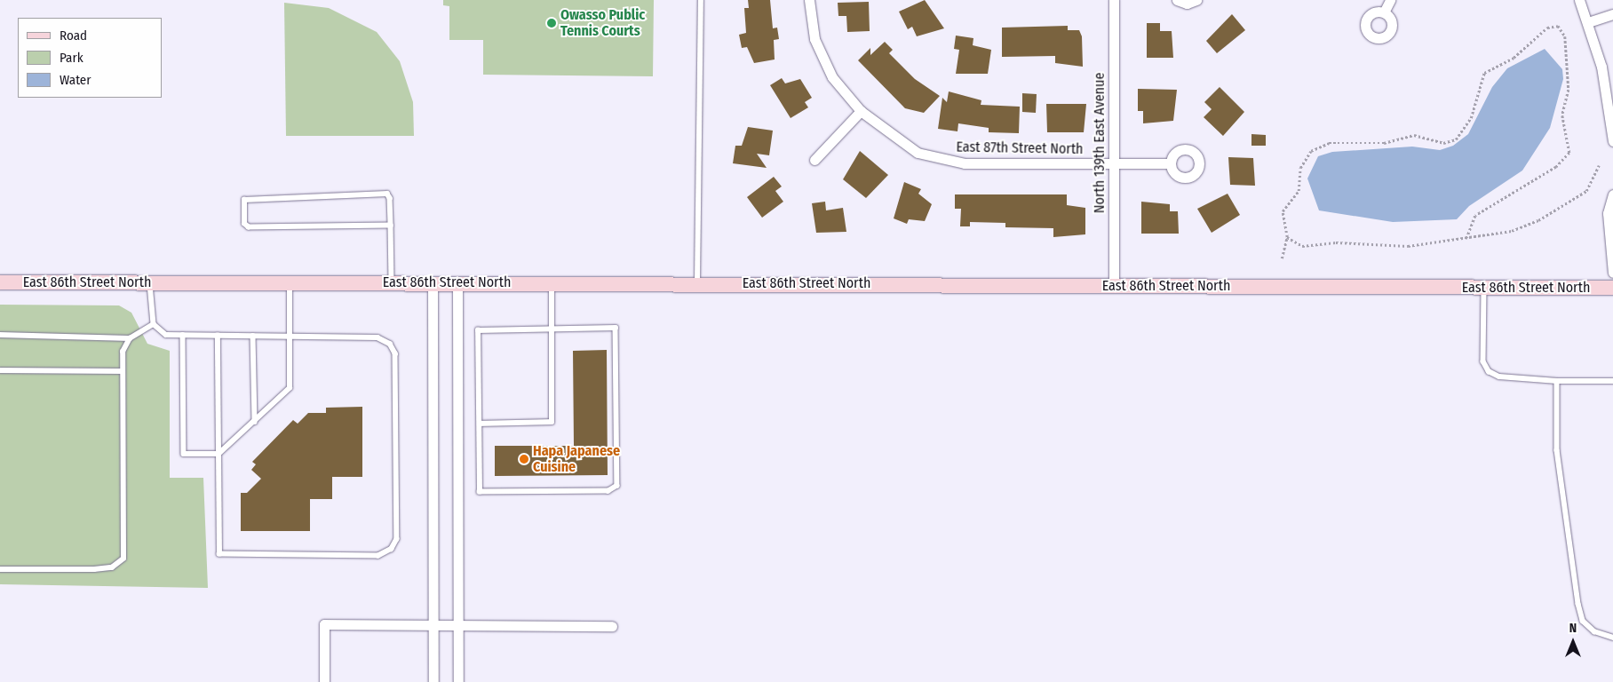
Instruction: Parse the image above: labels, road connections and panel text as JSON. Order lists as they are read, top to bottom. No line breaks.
{"streets":{"main road":["East 86th Street North"],"street":["North 139th East Avenue","East 87th Street North"]},"crossings":[["North 139th East Avenue","East 87th Street North"],["North 139th East Avenue","East 86th Street North"]],"places":["Owasso Public Tennis Courts","Hapa Japanese Cuisine"],"legend":["Road","Park","Water"],"north":"top"}
